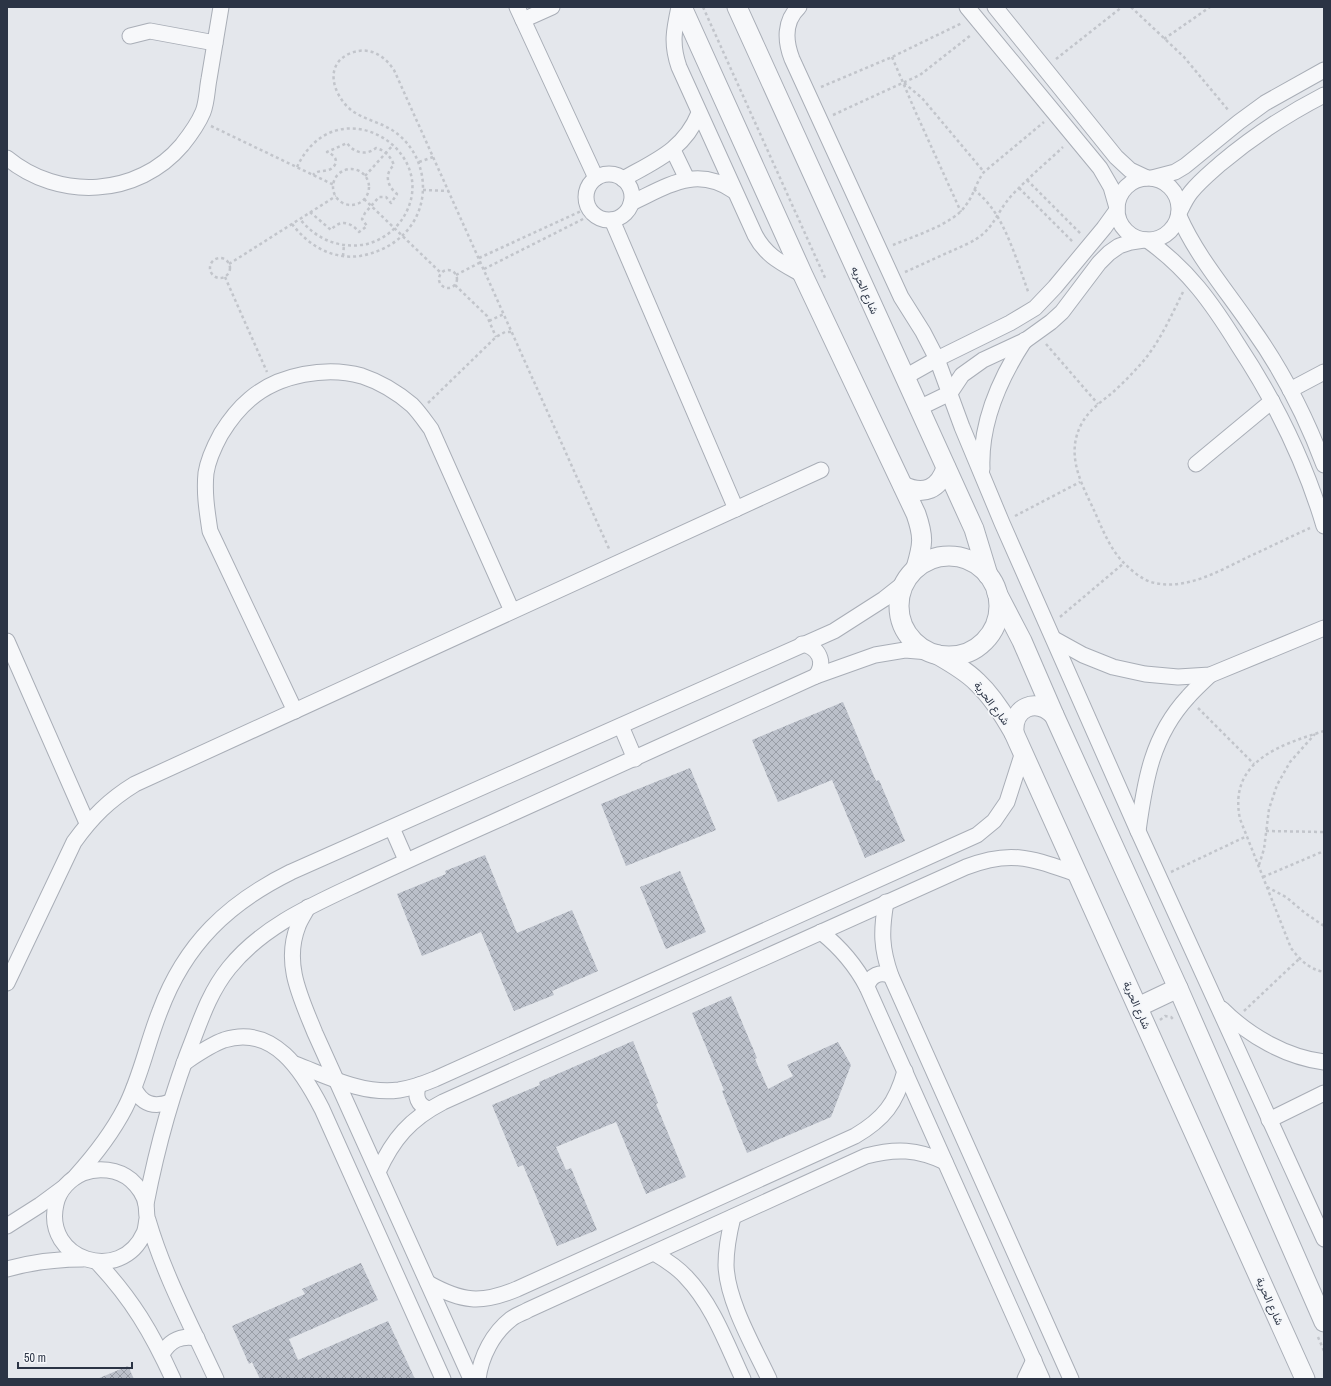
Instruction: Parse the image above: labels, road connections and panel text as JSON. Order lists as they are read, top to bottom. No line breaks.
{"streets":{"street":["شارع الحريه","شارع الحرية"]},"crossings":[["شارع الحريه","شارع الحرية"]],"scale_bar":"50 m"}
